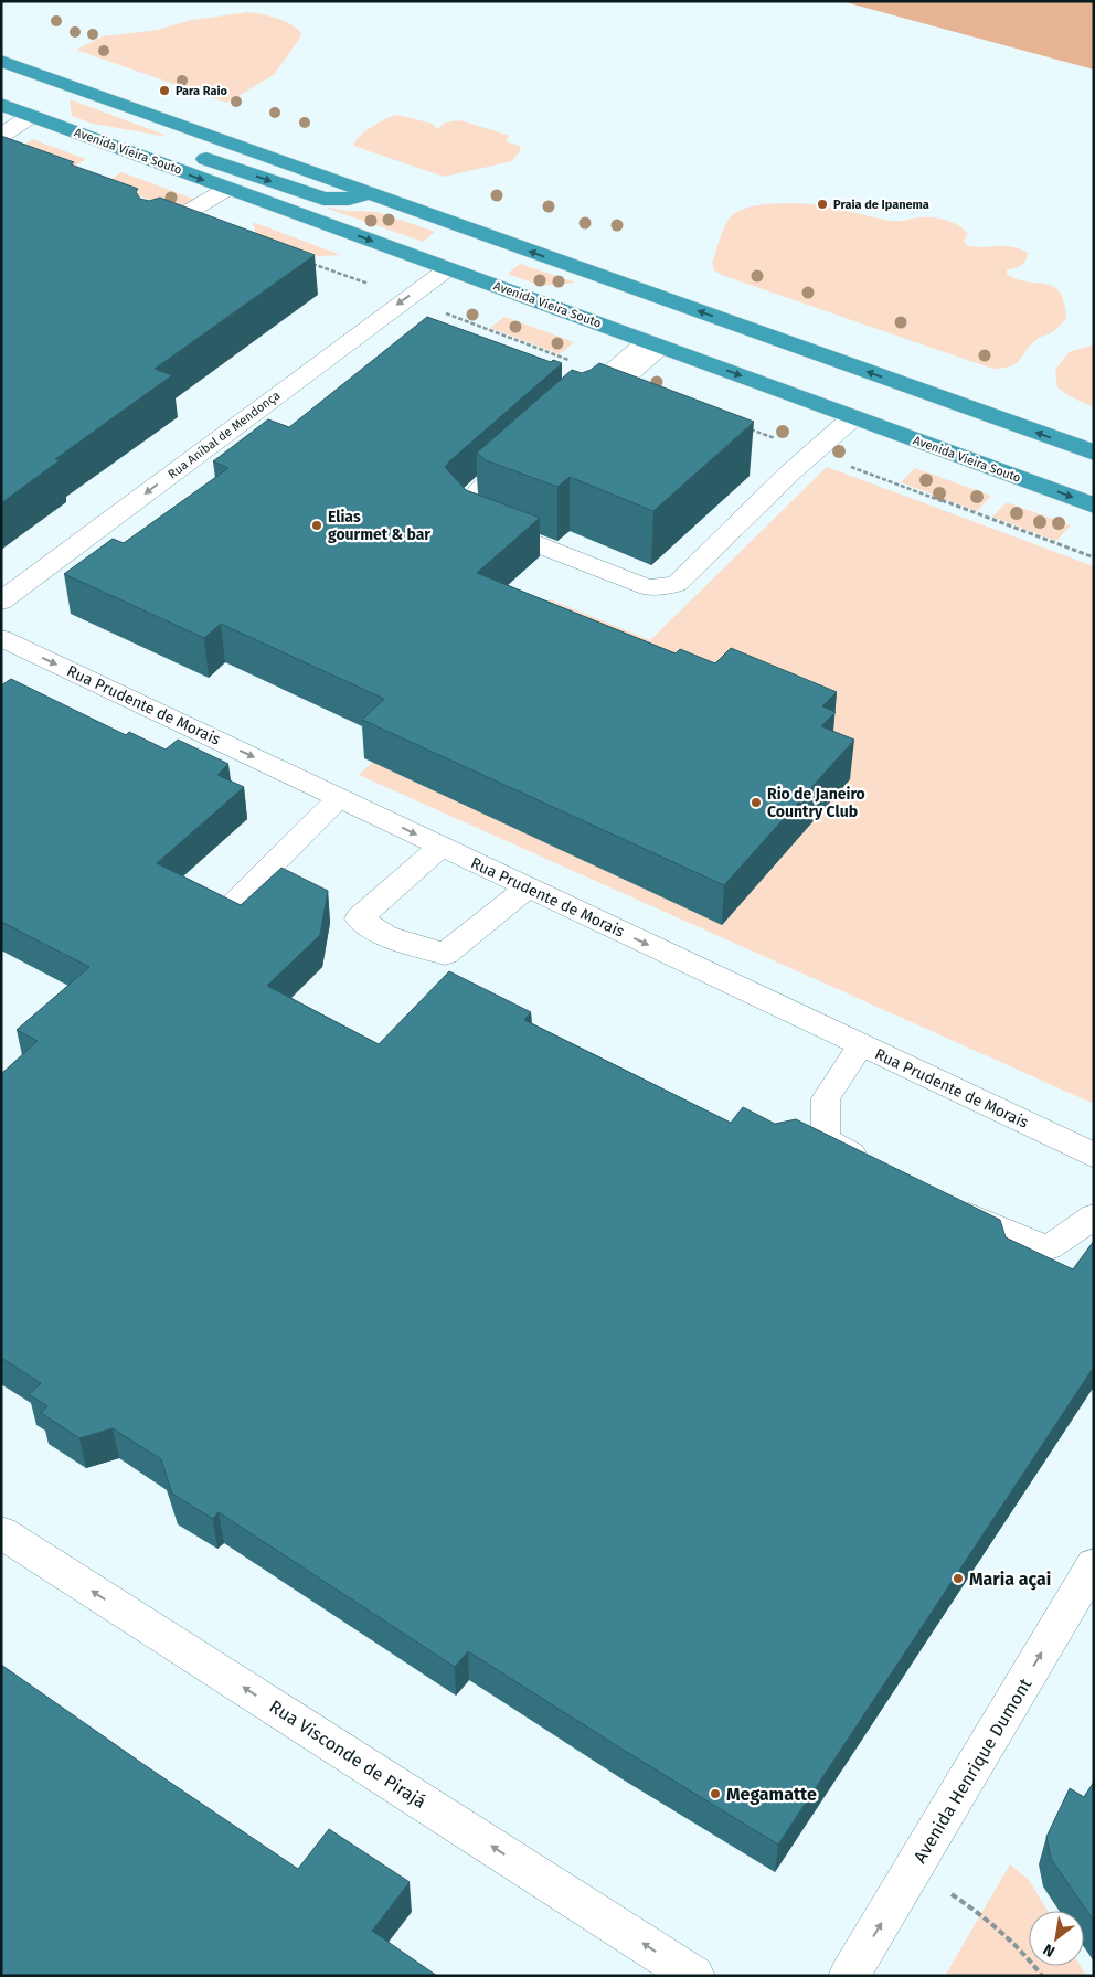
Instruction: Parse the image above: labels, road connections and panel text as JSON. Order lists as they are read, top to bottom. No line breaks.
{"streets":{"highway":["Avenida Vieira Souto"],"street":["Rua Aníbal de Mendonça","Rua Prudente de Morais","Rua Visconde de Pirajá","Avenida Henrique Dumont"]},"crossings":[["Avenida Vieira Souto","Rua Aníbal de Mendonça"]],"one_way":["Rua Aníbal de Mendonça","Rua Prudente de Morais","Rua Visconde de Pirajá","Avenida Henrique Dumont"],"places":["Para Raio","Praia de Ipanema","Elias gourmet & bar","Rio de Janeiro Country Club","Maria açai","Megamatte"],"north":"bottom left"}
